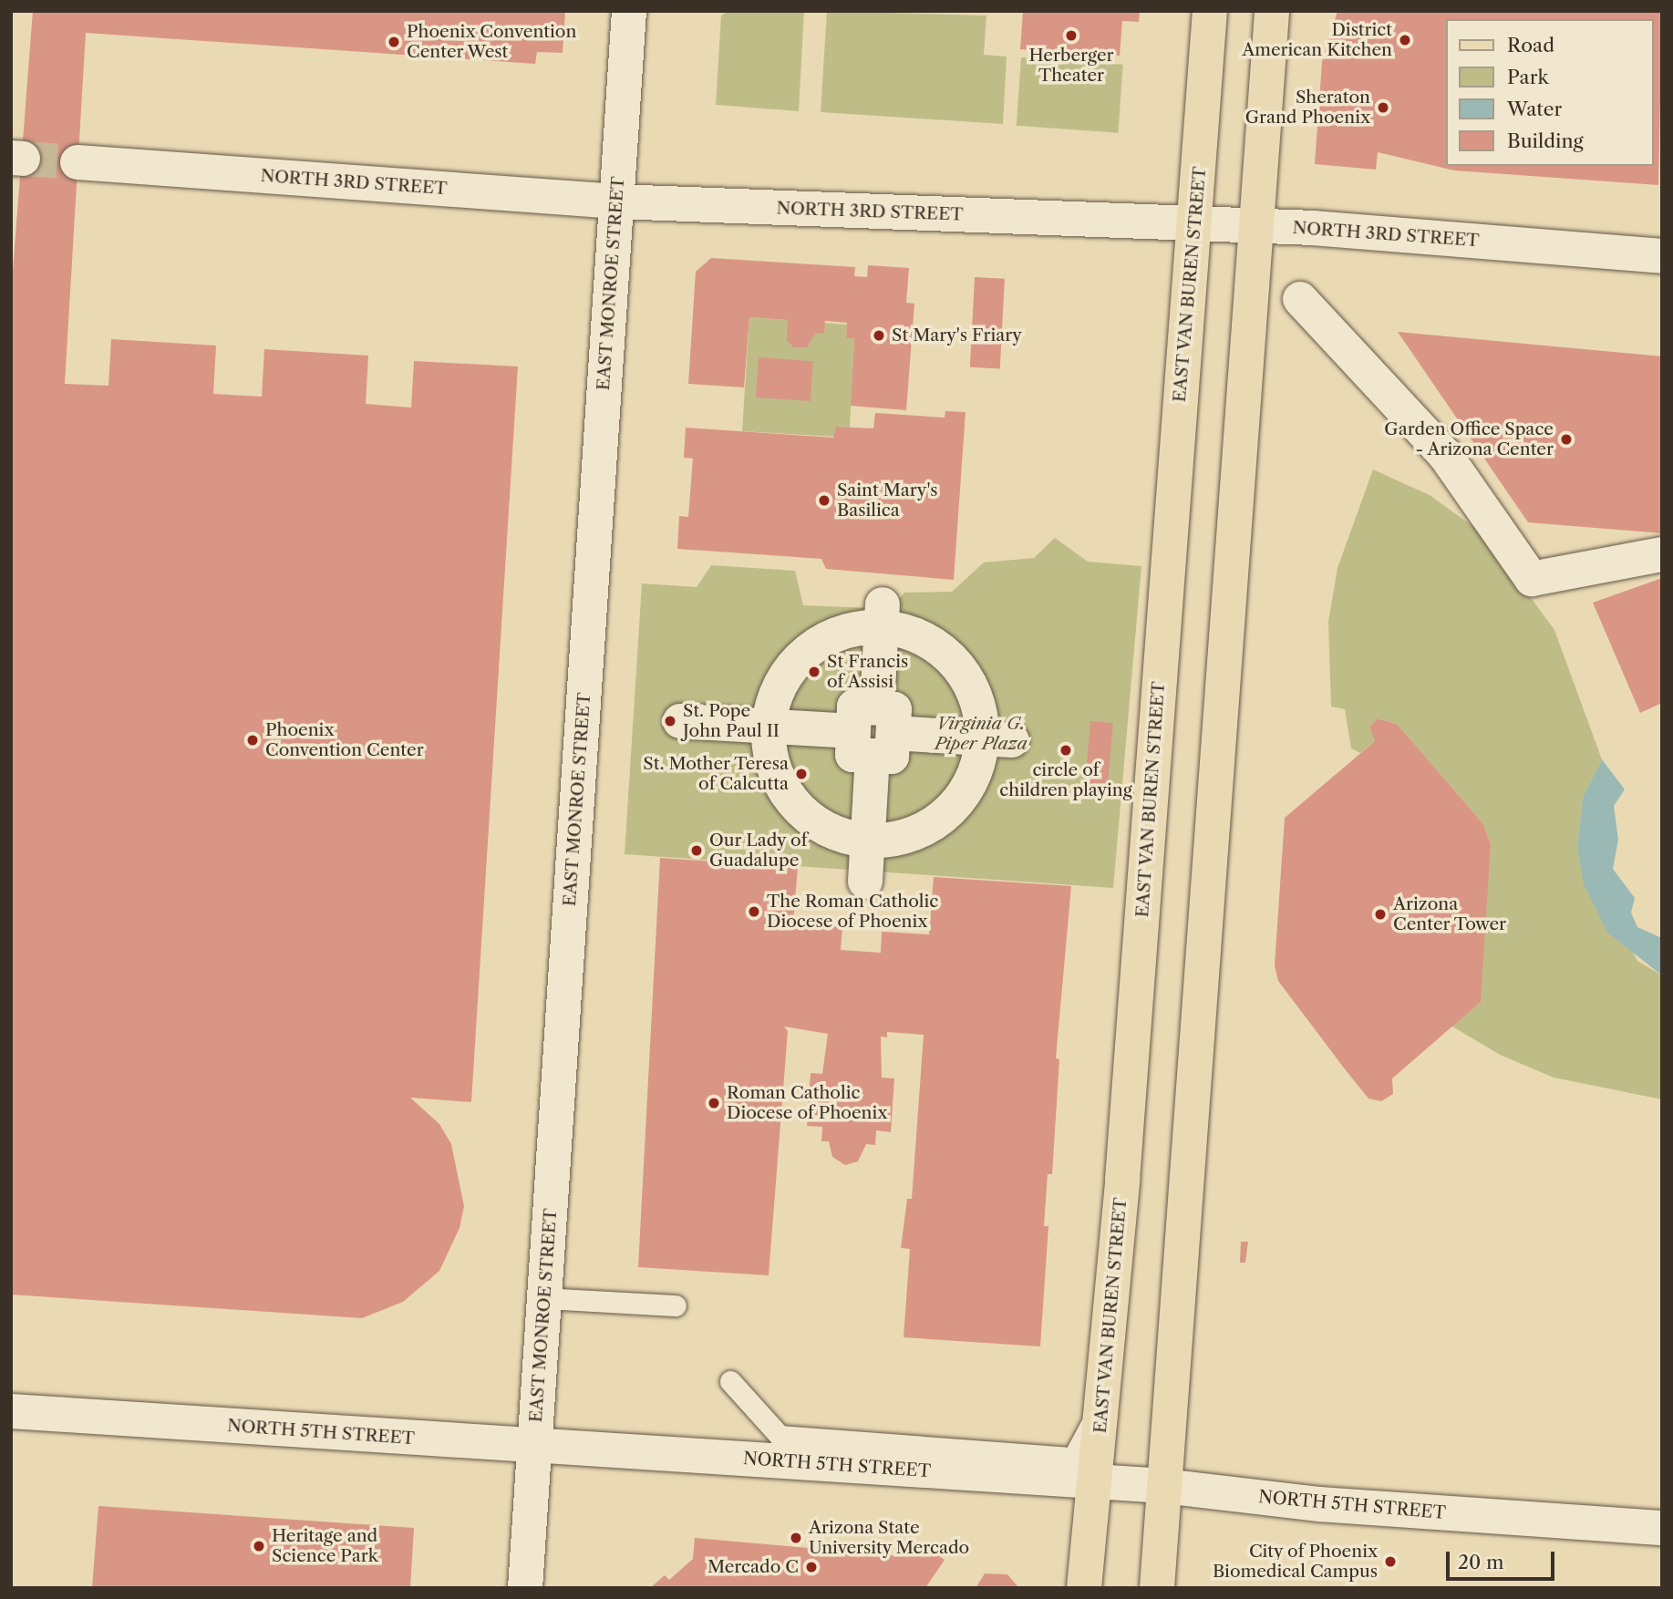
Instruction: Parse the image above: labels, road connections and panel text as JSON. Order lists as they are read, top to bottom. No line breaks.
{"streets":{"main road":["EAST VAN BUREN STREET"],"street":["NORTH 3RD STREET","EAST MONROE STREET","NORTH 5TH STREET"]},"crossings":[["NORTH 3RD STREET","EAST MONROE STREET"],["NORTH 3RD STREET","EAST VAN BUREN STREET"],["EAST MONROE STREET","NORTH 5TH STREET"],["EAST VAN BUREN STREET","NORTH 5TH STREET"]],"parks":["Virginia G. Piper Plaza"],"places":["Herberger Theater","District American Kitchen","Phoenix Convention Center West","Sheraton Grand Phoenix","St Mary's Friary","Garden Office Space - Arizona Center","Saint Mary's Basilica","St Francis of Assisi","St. Pope John Paul II","Phoenix Convention Center","circle of children playing","St. Mother Teresa of Calcutta","Our Lady of Guadalupe","The Roman Catholic Diocese of Phoenix","Arizona Center Tower","Roman Catholic Diocese of Phoenix","Arizona State University Mercado","Heritage and Science Park","City of Phoenix Biomedical Campus","Mercado C"],"legend":["Road","Park","Water","Building"],"scale_bar":"20 m"}
